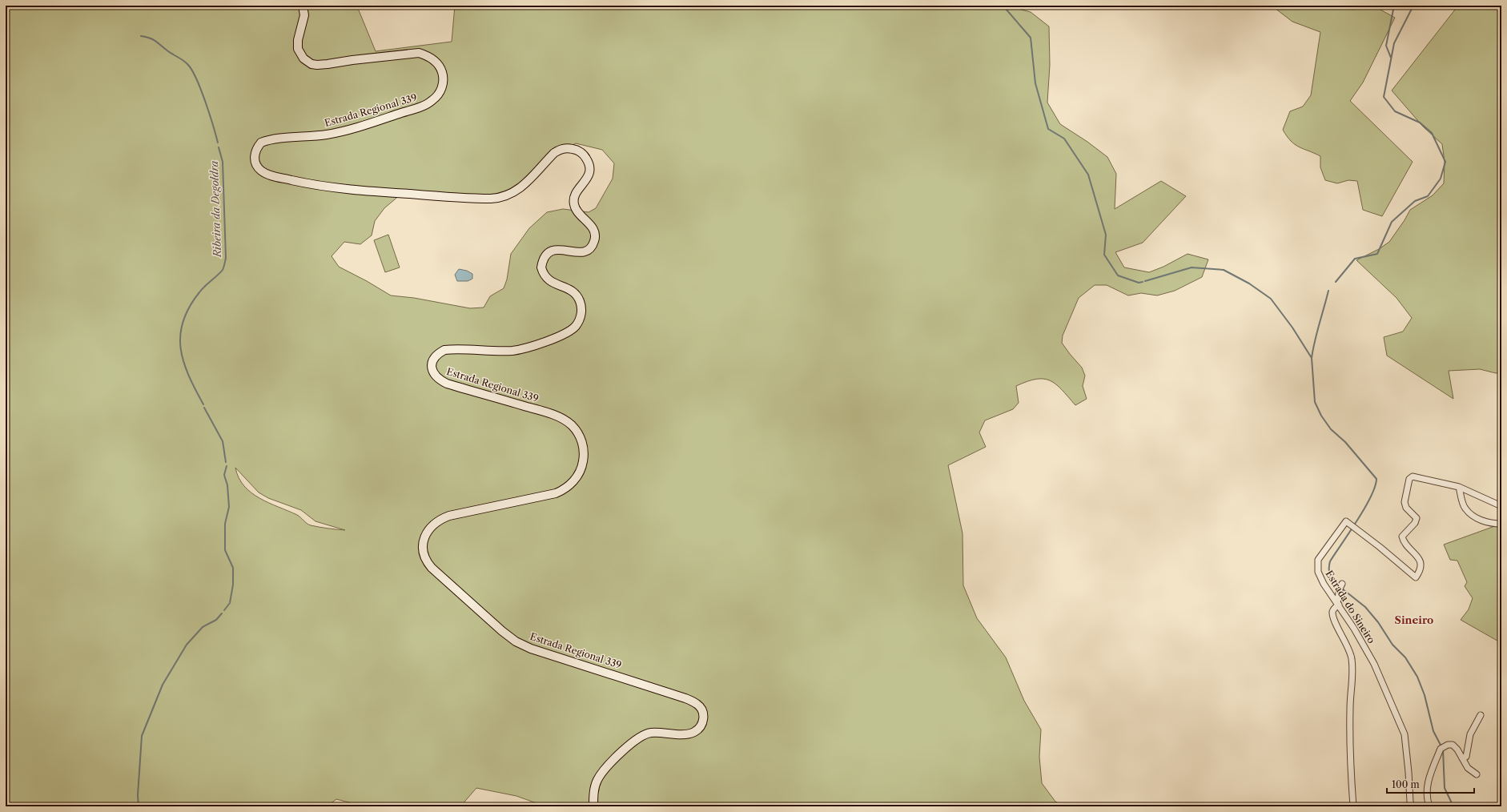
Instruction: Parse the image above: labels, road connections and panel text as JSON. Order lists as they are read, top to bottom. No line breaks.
{"streets":{"main road":["Estrada Regional 339"],"street":["Estrada do Sineiro"]},"districts":["Sineiro"],"water":["Ribeira da Degoldra"],"scale_bar":"100 m"}
